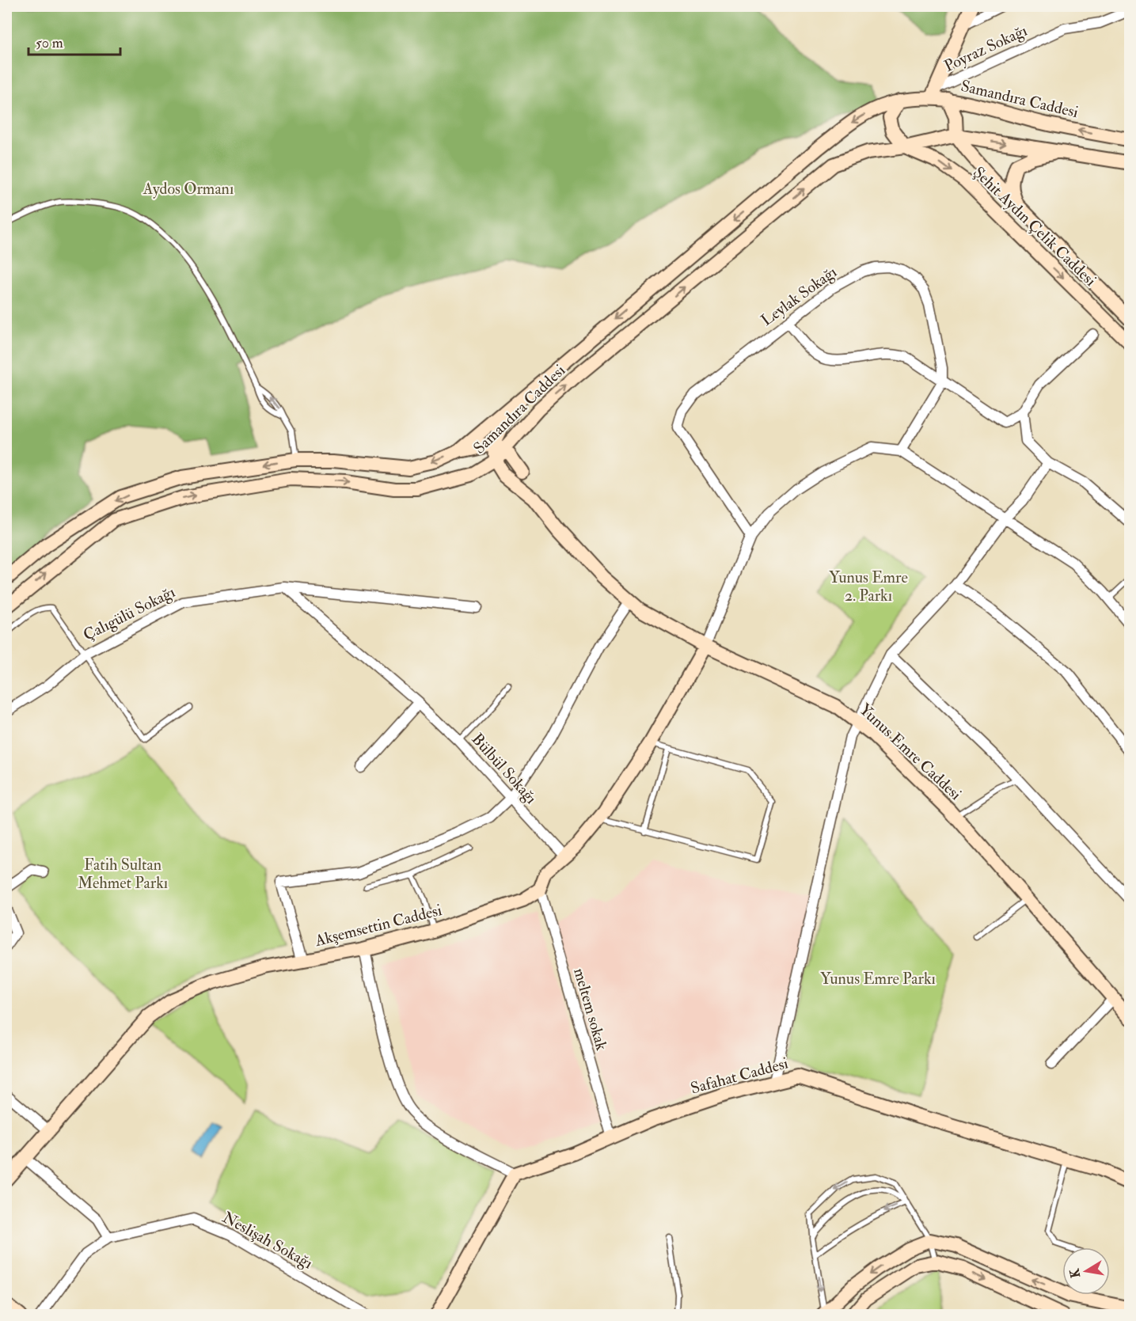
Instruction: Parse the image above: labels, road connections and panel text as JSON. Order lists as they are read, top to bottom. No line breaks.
{"streets":{"main road":["Samandıra Caddesi","Şehit Aydın Çelik Caddesi","Yunus Emre Caddesi","Akşemsettin Caddesi","Safahat Caddesi"],"street":["Poyraz Sokağı","Leylak Sokağı","Çalıgülü Sokağı","Bülbül Sokağı","meltem sokak","Neslişah Sokağı"]},"crossings":[["Poyraz Sokağı","Samandıra Caddesi"],["Poyraz Sokağı","Şehit Aydın Çelik Caddesi"],["Samandıra Caddesi","Şehit Aydın Çelik Caddesi"],["Çalıgülü Sokağı","Bülbül Sokağı"],["Akşemsettin Caddesi","meltem sokak"],["meltem sokak","Safahat Caddesi"]],"parks":["Aydos Ormanı","Yunus Emre 2. Parkı","Fatih Sultan Mehmet Parkı","Yunus Emre Parkı"],"scale_bar":"50 m","north":"left"}
